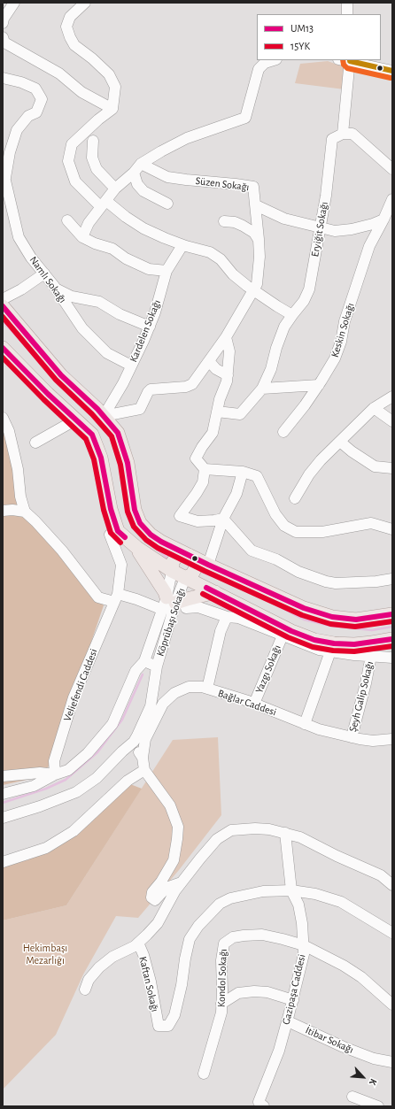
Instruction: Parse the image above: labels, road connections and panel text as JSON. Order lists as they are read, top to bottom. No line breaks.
{"streets":{"street":["Süzen Sokağı","Eryiğit Sokağı","Namlı Sokağı","Keskin Sokağı","Kardelen Sokağı","Köprübaşı Sokağı","Yazgı Sokağı","Veliefendi Caddesi","Şeyh Galip Sokağı","Bağlar Caddesi","Kondol Sokağı","Kaftan Sokağı","Gazipaşa Caddesi","İtibar Sokağı"]},"crossings":[["Süzen Sokağı","Kardelen Sokağı"],["Namlı Sokağı","Kardelen Sokağı"],["Köprübaşı Sokağı","Veliefendi Caddesi"],["Yazgı Sokağı","Bağlar Caddesi"],["Şeyh Galip Sokağı","Bağlar Caddesi"],["Kondol Sokağı","Gazipaşa Caddesi"],["Kaftan Sokağı","Gazipaşa Caddesi"],["Gazipaşa Caddesi","İtibar Sokağı"]],"parks":["Hekimbaşı Mezarlığı"],"lines":["transit line UM13","transit line 15YK"],"legend":["UM13","15YK"],"north":"bottom right"}
